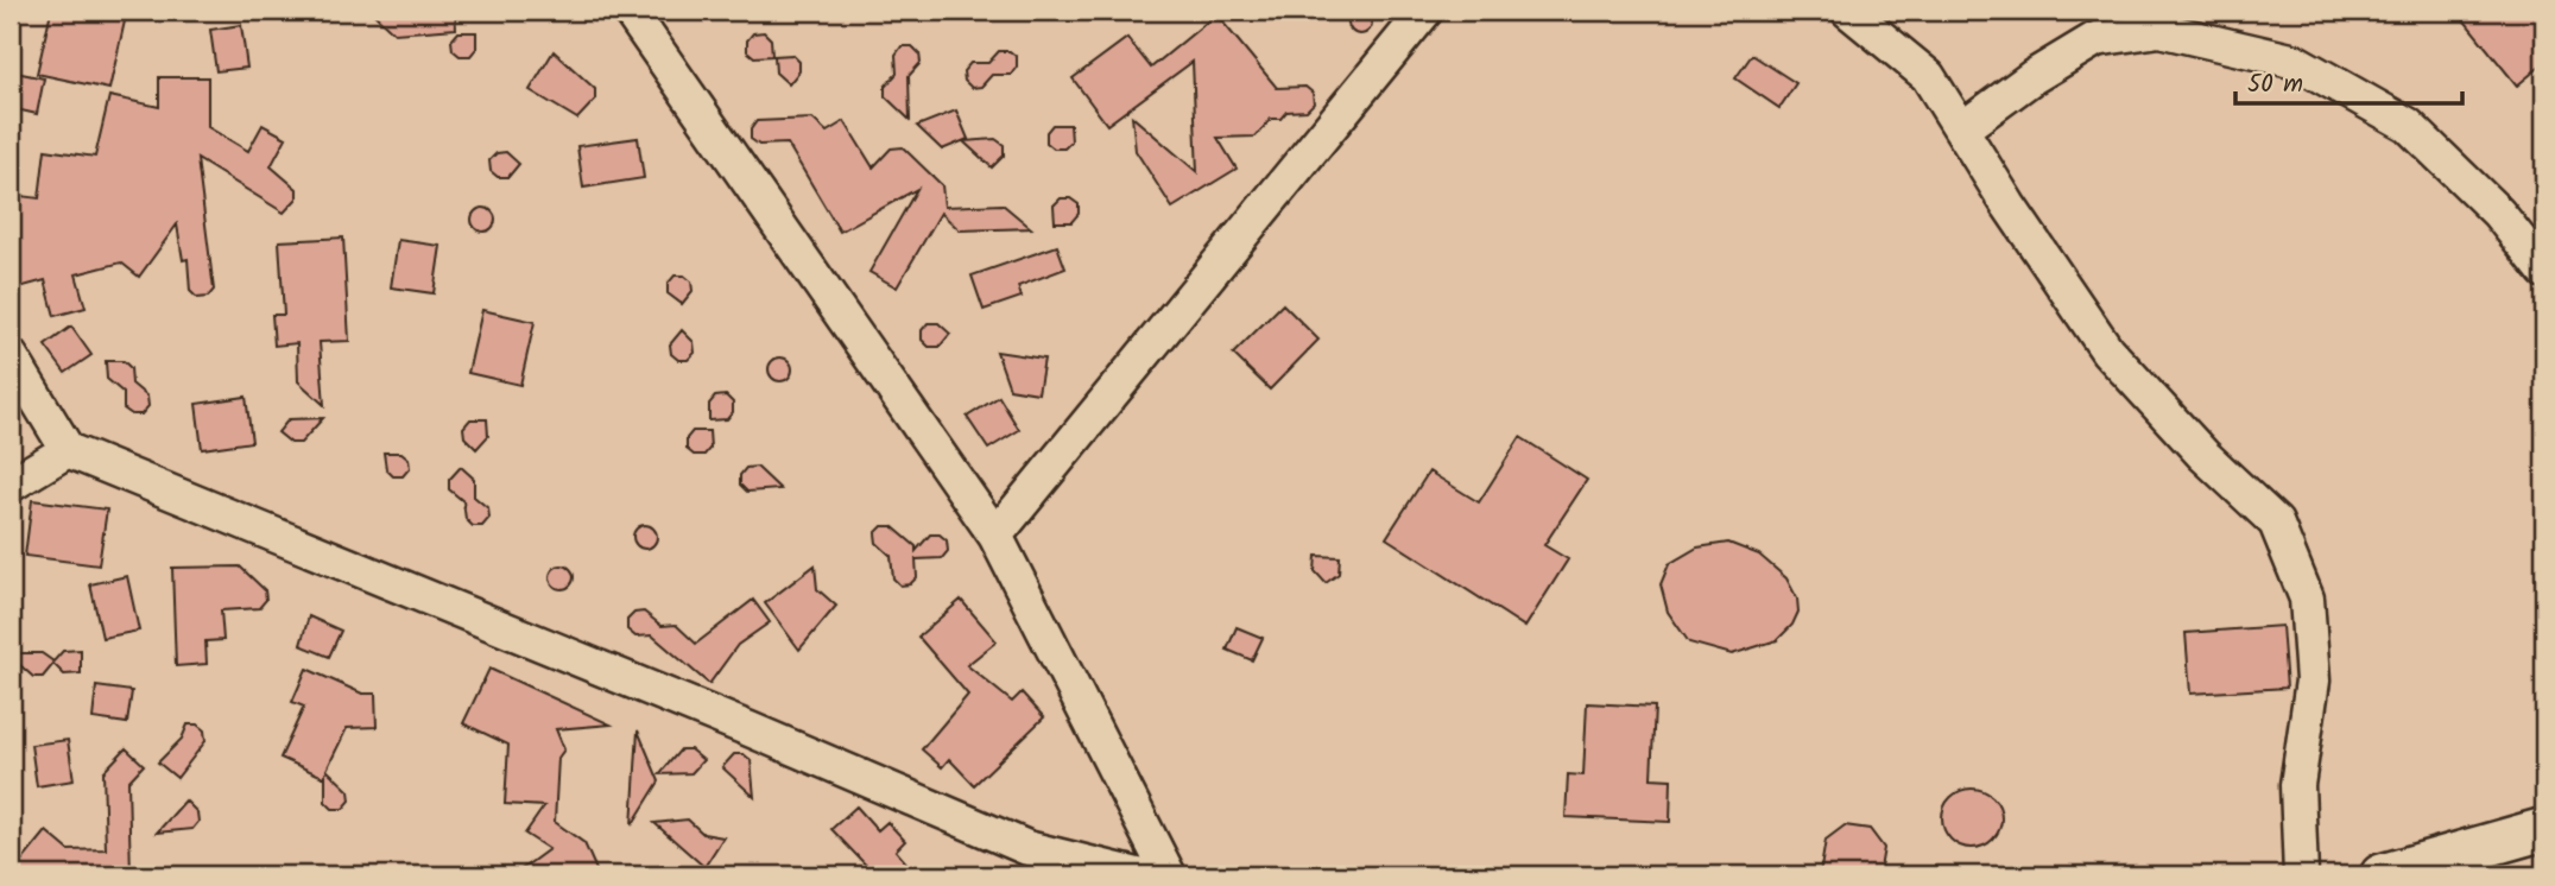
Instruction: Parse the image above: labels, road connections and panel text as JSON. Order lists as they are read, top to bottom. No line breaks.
{"scale_bar":"50 m"}
